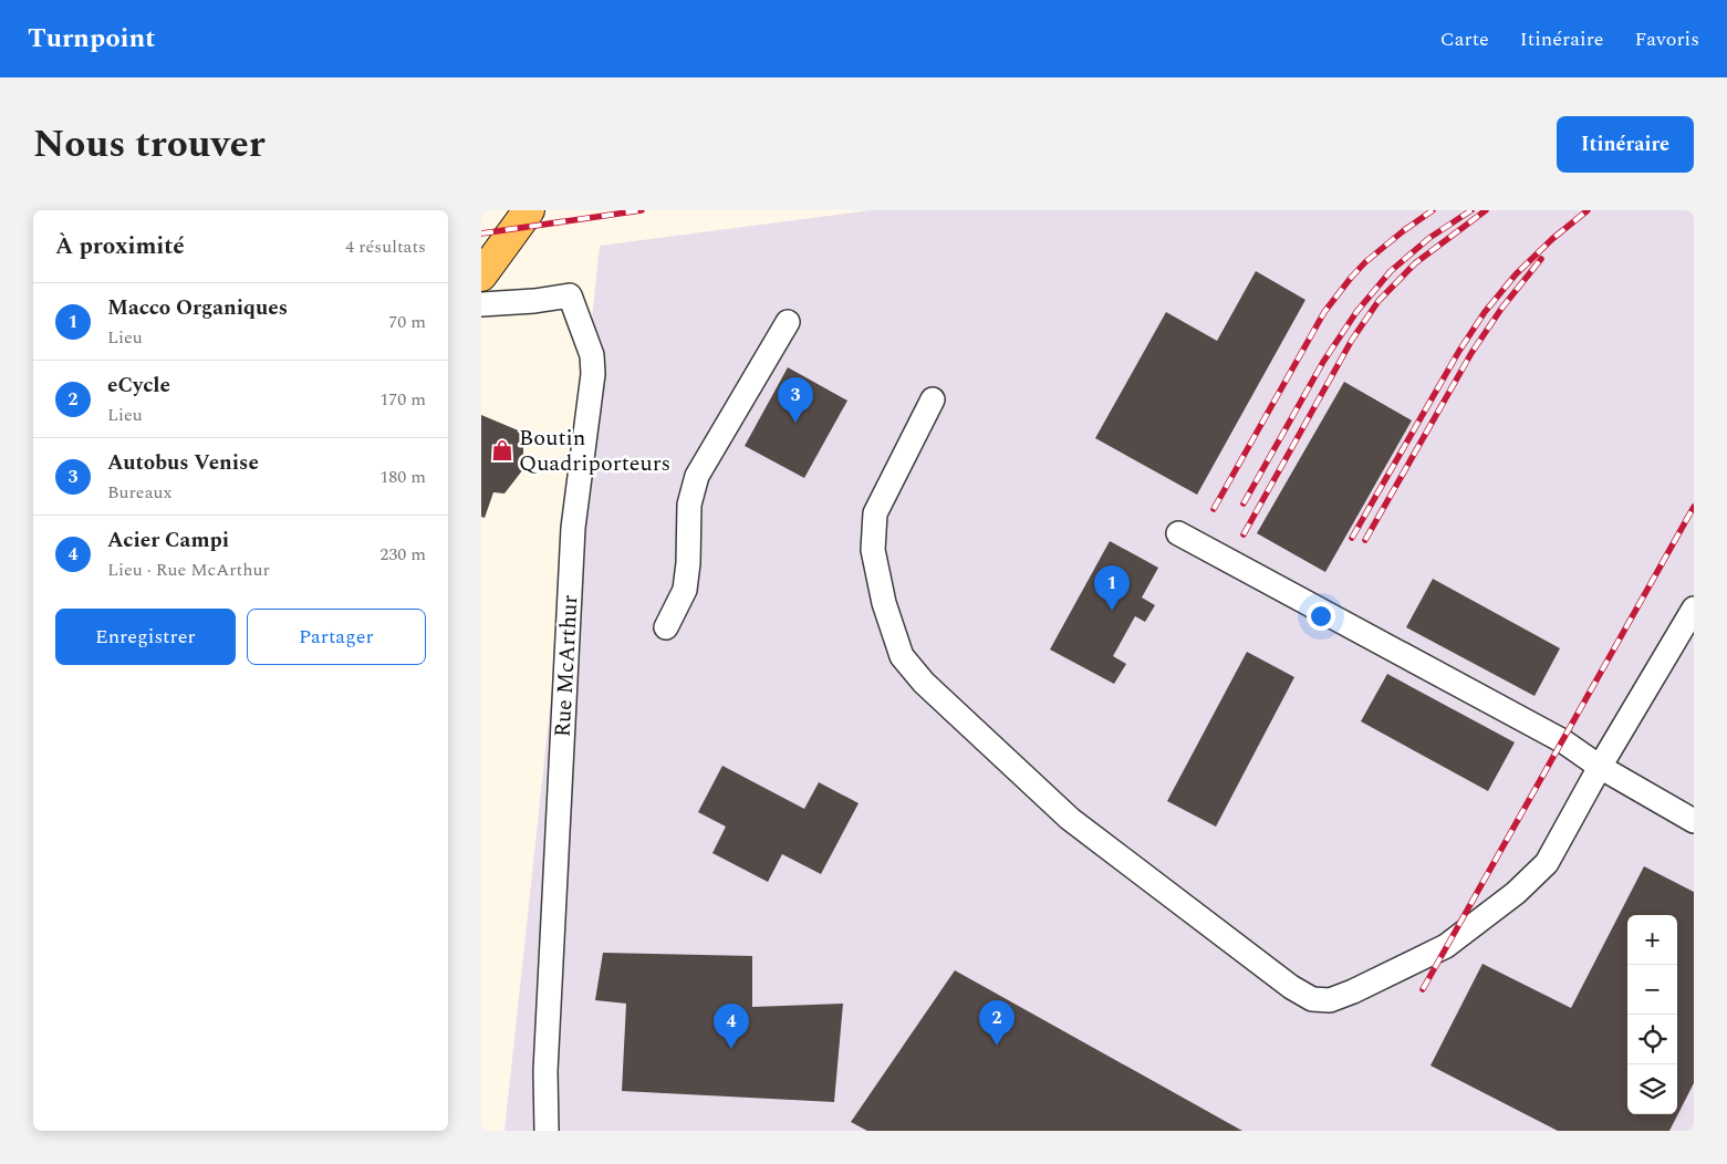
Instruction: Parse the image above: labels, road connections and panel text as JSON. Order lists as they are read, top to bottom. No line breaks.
{"streets":{"street":["Rue McArthur"]},"places":{"shop":["Boutin Quadriporteurs"]},"page":{"header":"Turnpoint","nav":["Carte","Itinéraire","Favoris"],"title":"Nous trouver","buttons":["Itinéraire",["Enregistrer","Partager"]],"heading":["À proximité","4 résultats"],"list":[{"mark":"1","name":"Macco Organiques","note":"Lieu","value":"70 m"},{"mark":"2","name":"eCycle","note":"Lieu","value":"170 m"},{"mark":"3","name":"Autobus Venise","note":"Bureaux","value":"180 m"},{"mark":"4","name":"Acier Campi","note":"Lieu · Rue McArthur","value":"230 m"}],"pins":["3","1","2","4"],"map_buttons":["+","−"]}}
